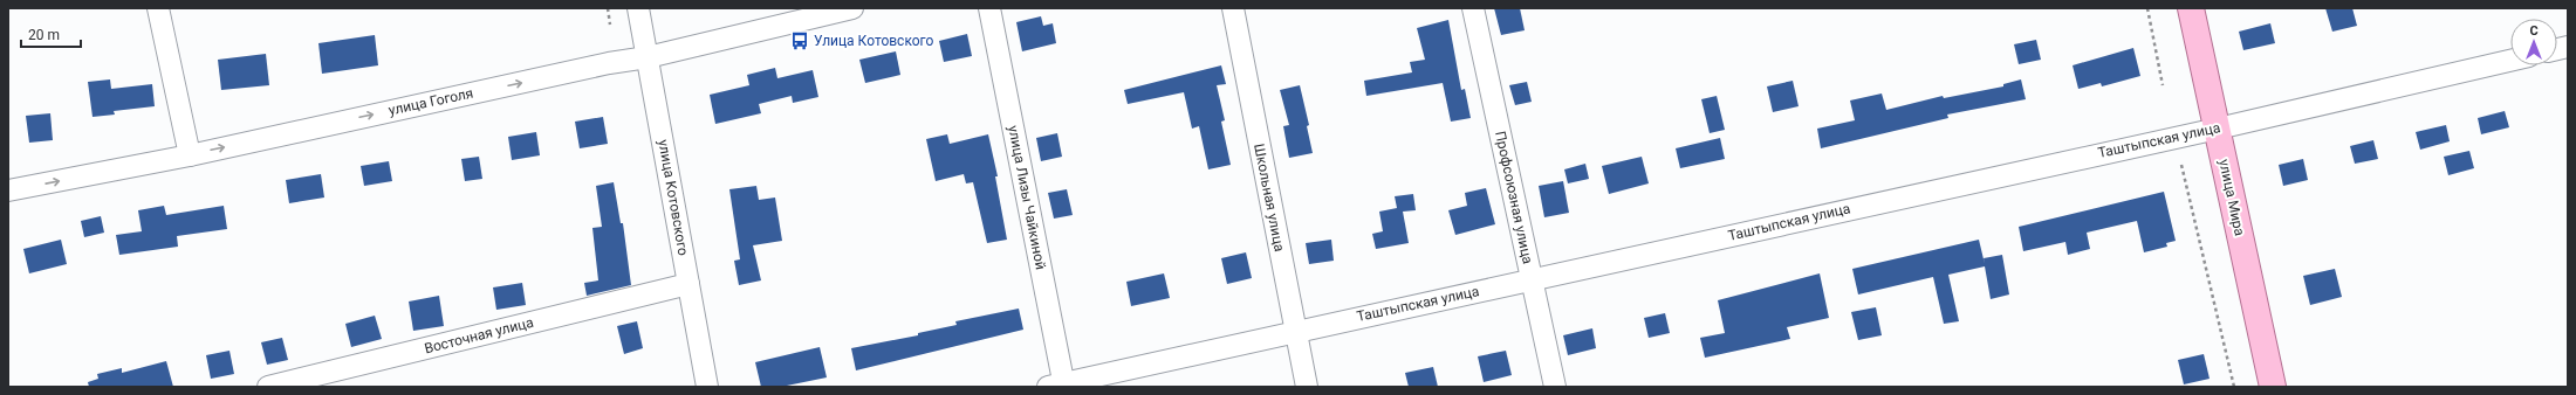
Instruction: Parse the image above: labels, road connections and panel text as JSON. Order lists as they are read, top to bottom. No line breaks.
{"streets":{"main road":["улица Мира"],"street":["улица Гоголя","Таштыпская улица","улица Котовского","улица Лизы Чайкиной","Школьная улица","Профсоюзная улица","Восточная улица"]},"crossings":[["улица Гоголя","улица Котовского"],["Таштыпская улица","улица Лизы Чайкиной"],["Таштыпская улица","Школьная улица"],["Таштыпская улица","Профсоюзная улица"],["Таштыпская улица","улица Мира"],["улица Котовского","Восточная улица"]],"one_way":["улица Гоголя"],"places":{"bus stop":["Улица Котовского"]},"scale_bar":"20 m","north":"top"}
